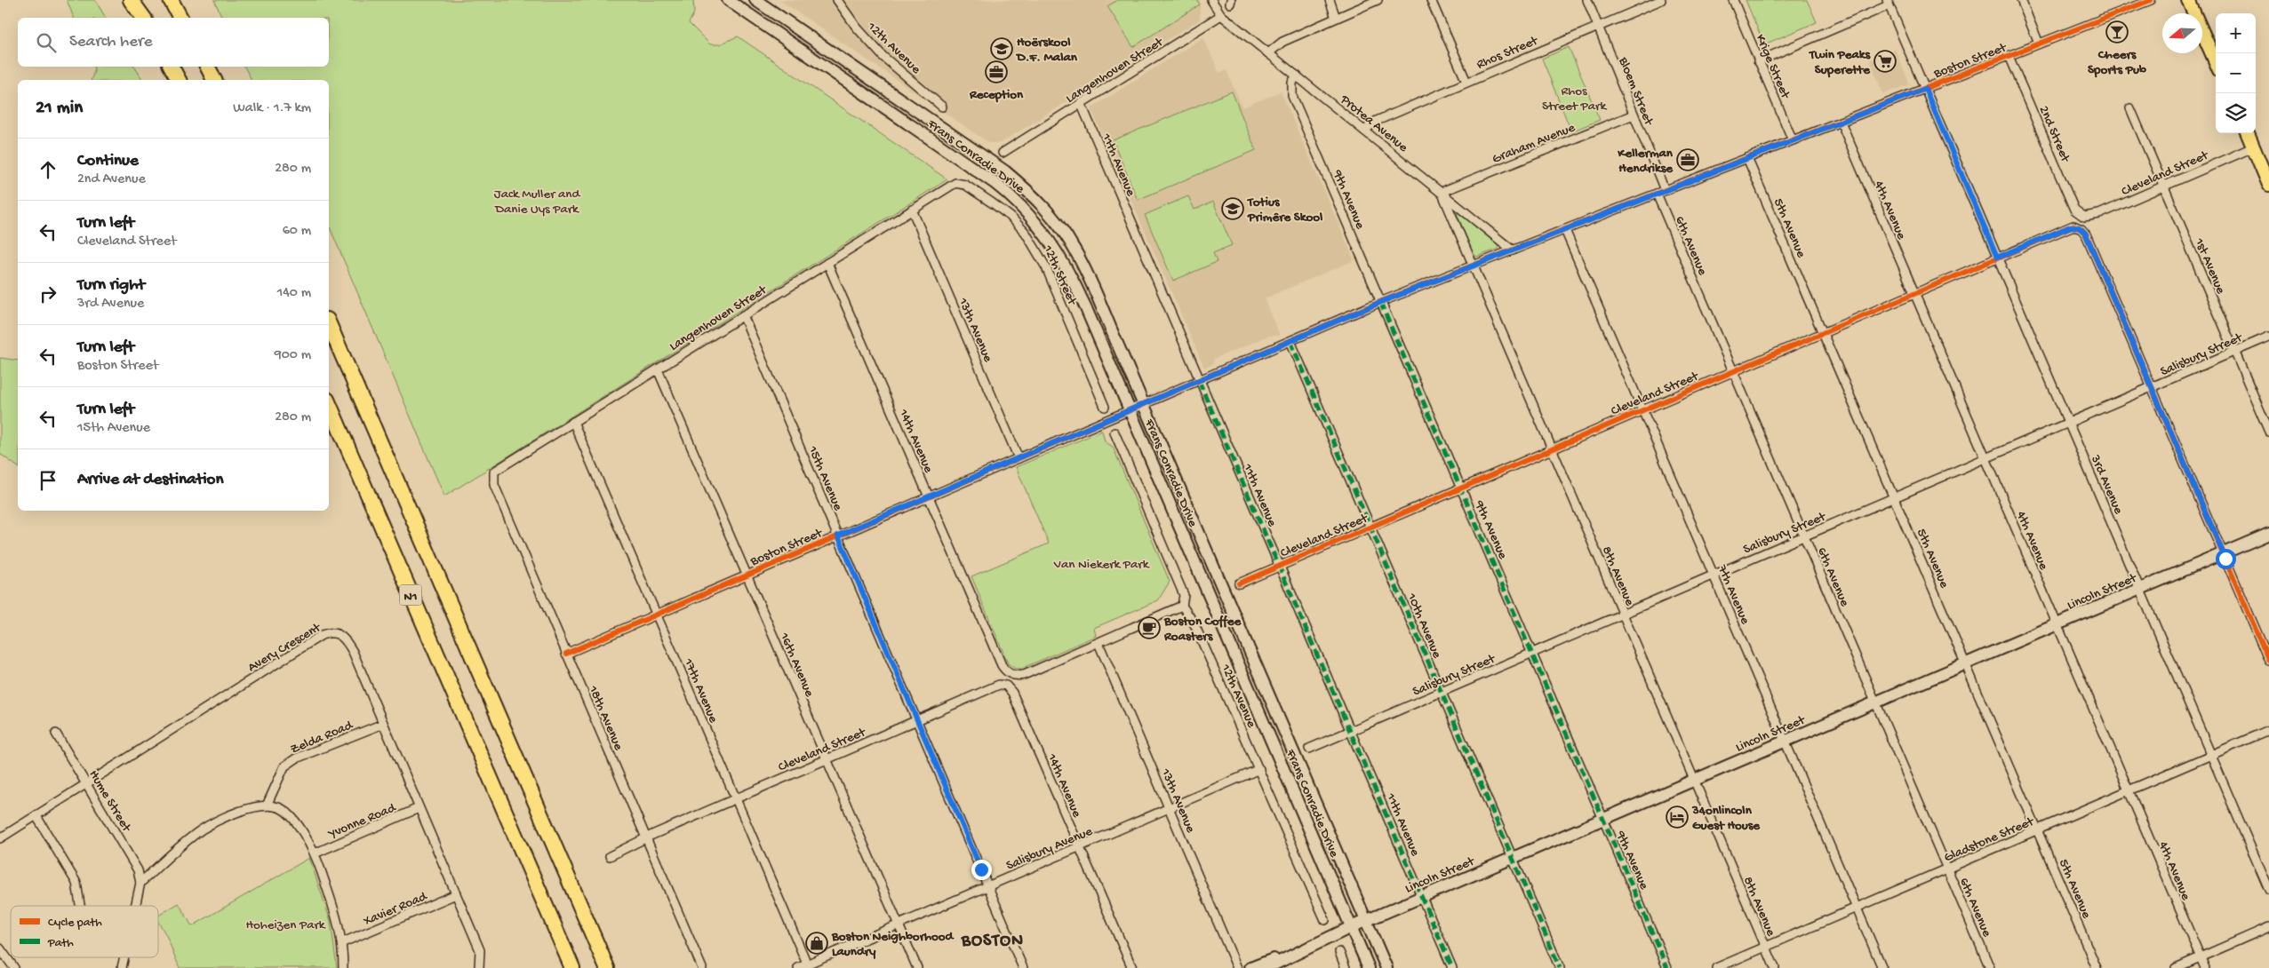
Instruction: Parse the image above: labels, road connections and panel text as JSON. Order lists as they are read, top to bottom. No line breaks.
{"streets":{"highway":["N1"],"main road":["Frans Conradie Drive","Lincoln Street"],"street":["12th Avenue","Rhos Street","Boston Street","Krige Street","Langenhoven Street","Bloem Street","Protea Avenue","2nd Street","Graham Avenue","11th Avenue","Cleveland Street","9th Avenue","4th Avenue","5th Avenue","6th Avenue","1st Avenue","12th Street","13th Avenue","Salisbury Street","14th Avenue","15th Avenue","3rd Avenue","8th Avenue","7th Avenue","10th Avenue","Avery Crescent","16th Avenue","17th Avenue","18th Avenue","Zelda Road","Hume Street","Yvonne Road","Gladstone Street","Salisbury Avenue","Xavier Road"]},"crossings":[["12th Avenue","Salisbury Avenue"],["Rhos Street","Bloem Street"],["Rhos Street","Protea Avenue"],["Boston Street","Krige Street"],["Boston Street","Bloem Street"],["Boston Street","Protea Avenue"],["Boston Street","2nd Street"],["Boston Street","Frans Conradie Drive"],["Boston Street","11th Avenue"],["Boston Street","9th Avenue"],["Boston Street","4th Avenue"],["Boston Street","5th Avenue"],["Boston Street","6th Avenue"],["Boston Street","13th Avenue"],["Boston Street","14th Avenue"],["Boston Street","15th Avenue"],["Boston Street","3rd Avenue"],["Boston Street","8th Avenue"],["Boston Street","7th Avenue"],["Boston Street","10th Avenue"],["Boston Street","16th Avenue"],["Boston Street","17th Avenue"],["Boston Street","18th Avenue"],["Langenhoven Street","Protea Avenue"],["Langenhoven Street","11th Avenue"],["Langenhoven Street","12th Street"],["Langenhoven Street","13th Avenue"],["Langenhoven Street","14th Avenue"],["Langenhoven Street","15th Avenue"],["Langenhoven Street","16th Avenue"],["Langenhoven Street","17th Avenue"],["Langenhoven Street","18th Avenue"],["Bloem Street","Graham Avenue"],["Bloem Street","6th Avenue"],["Protea Avenue","Graham Avenue"],["Protea Avenue","9th Avenue"],["Protea Avenue","8th Avenue"],["2nd Street","Cleveland Street"],["Graham Avenue","8th Avenue"],["Frans Conradie Drive","Lincoln Street"],["11th Avenue","Cleveland Street"],["11th Avenue","Salisbury Street"],["11th Avenue","Lincoln Street"],["Cleveland Street","9th Avenue"],["Cleveland Street","4th Avenue"],["Cleveland Street","5th Avenue"],["Cleveland Street","6th Avenue"],["Cleveland Street","1st Avenue"],["Cleveland Street","Salisbury Street"],["Cleveland Street","14th Avenue"],["Cleveland Street","15th Avenue"],["Cleveland Street","3rd Avenue"],["Cleveland Street","8th Avenue"],["Cleveland Street","7th Avenue"],["Cleveland Street","10th Avenue"],["Cleveland Street","16th Avenue"],["Cleveland Street","17th Avenue"],["Cleveland Street","18th Avenue"],["9th Avenue","Salisbury Street"],["9th Avenue","Lincoln Street"],["4th Avenue","Salisbury Street"],["4th Avenue","Lincoln Street"],["4th Avenue","Gladstone Street"],["5th Avenue","Salisbury Street"],["5th Avenue","Lincoln Street"],["5th Avenue","Gladstone Street"],["6th Avenue","Salisbury Street"],["6th Avenue","Lincoln Street"],["6th Avenue","Gladstone Street"],["1st Avenue","Salisbury Street"],["13th Avenue","14th Avenue"],["13th Avenue","Salisbury Avenue"],["Salisbury Street","3rd Avenue"],["Salisbury Street","8th Avenue"],["Salisbury Street","7th Avenue"],["Salisbury Street","10th Avenue"],["14th Avenue","Salisbury Avenue"],["15th Avenue","Salisbury Avenue"],["3rd Avenue","Lincoln Street"],["3rd Avenue","Gladstone Street"],["8th Avenue","Lincoln Street"],["8th Avenue","Gladstone Street"],["Lincoln Street","7th Avenue"],["Lincoln Street","10th Avenue"],["7th Avenue","Gladstone Street"],["Avery Crescent","Zelda Road"],["Avery Crescent","Hume Street"],["Avery Crescent","Yvonne Road"],["Avery Crescent","Xavier Road"],["16th Avenue","Salisbury Avenue"],["17th Avenue","Salisbury Avenue"]],"districts":["BOSTON"],"parks":["Rhos Street Park","Jack Muller and Danie Uys Park","Van Niekerk Park","Hoheizen Park"],"places":{"bar":["Cheers Sports Pub"],"school or university":["Hoërskool D.F. Malan","Totius Primêre Skool"],"supermarket":["Twin Peaks Superette"],"office":["Reception","Kellerman Hendrikse"],"cafe":["Boston Coffee Roasters"],"hotel":["34onlincoln Guest House"],"shop":["Boston Neighborhood Laundry"]},"legend":["Cycle path","Path"],"north":"left","page":{"map_buttons":["+","−"],"search":"Search here","heading":["21 min","Walk · 1.7 km"],"list":[["Continue","2nd Avenue","280 m"],["Turn left","Cleveland Street","60 m"],["Turn right","3rd Avenue","140 m"],["Turn left","Boston Street","900 m"],["Turn left","15th Avenue","280 m"],"Arrive at destination"]}}
